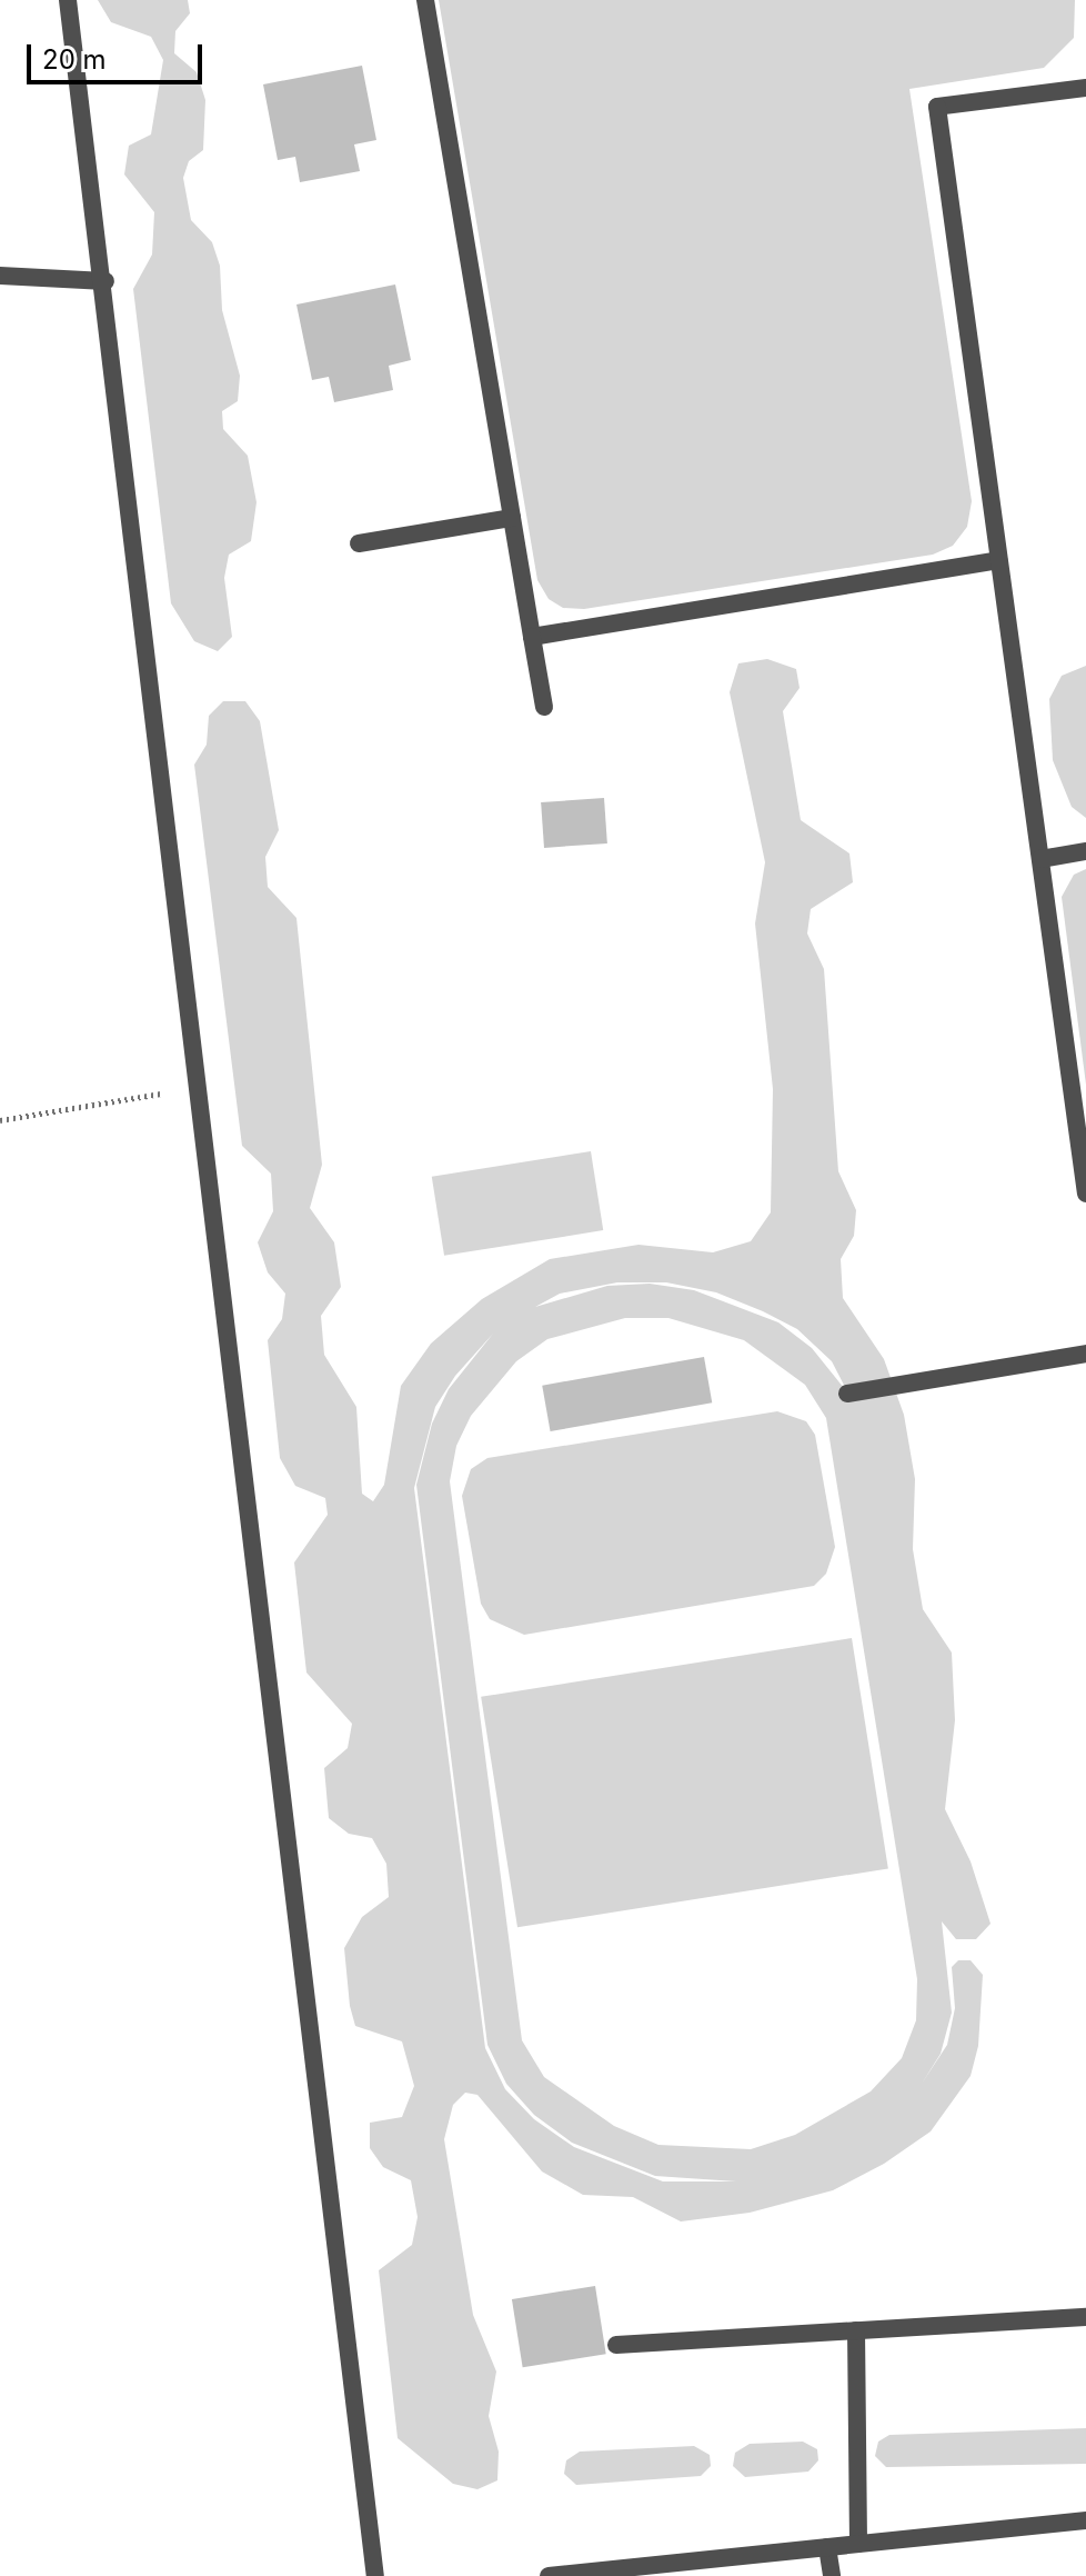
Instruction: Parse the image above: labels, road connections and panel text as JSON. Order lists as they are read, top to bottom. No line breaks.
{"scale_bar":"20 m"}
